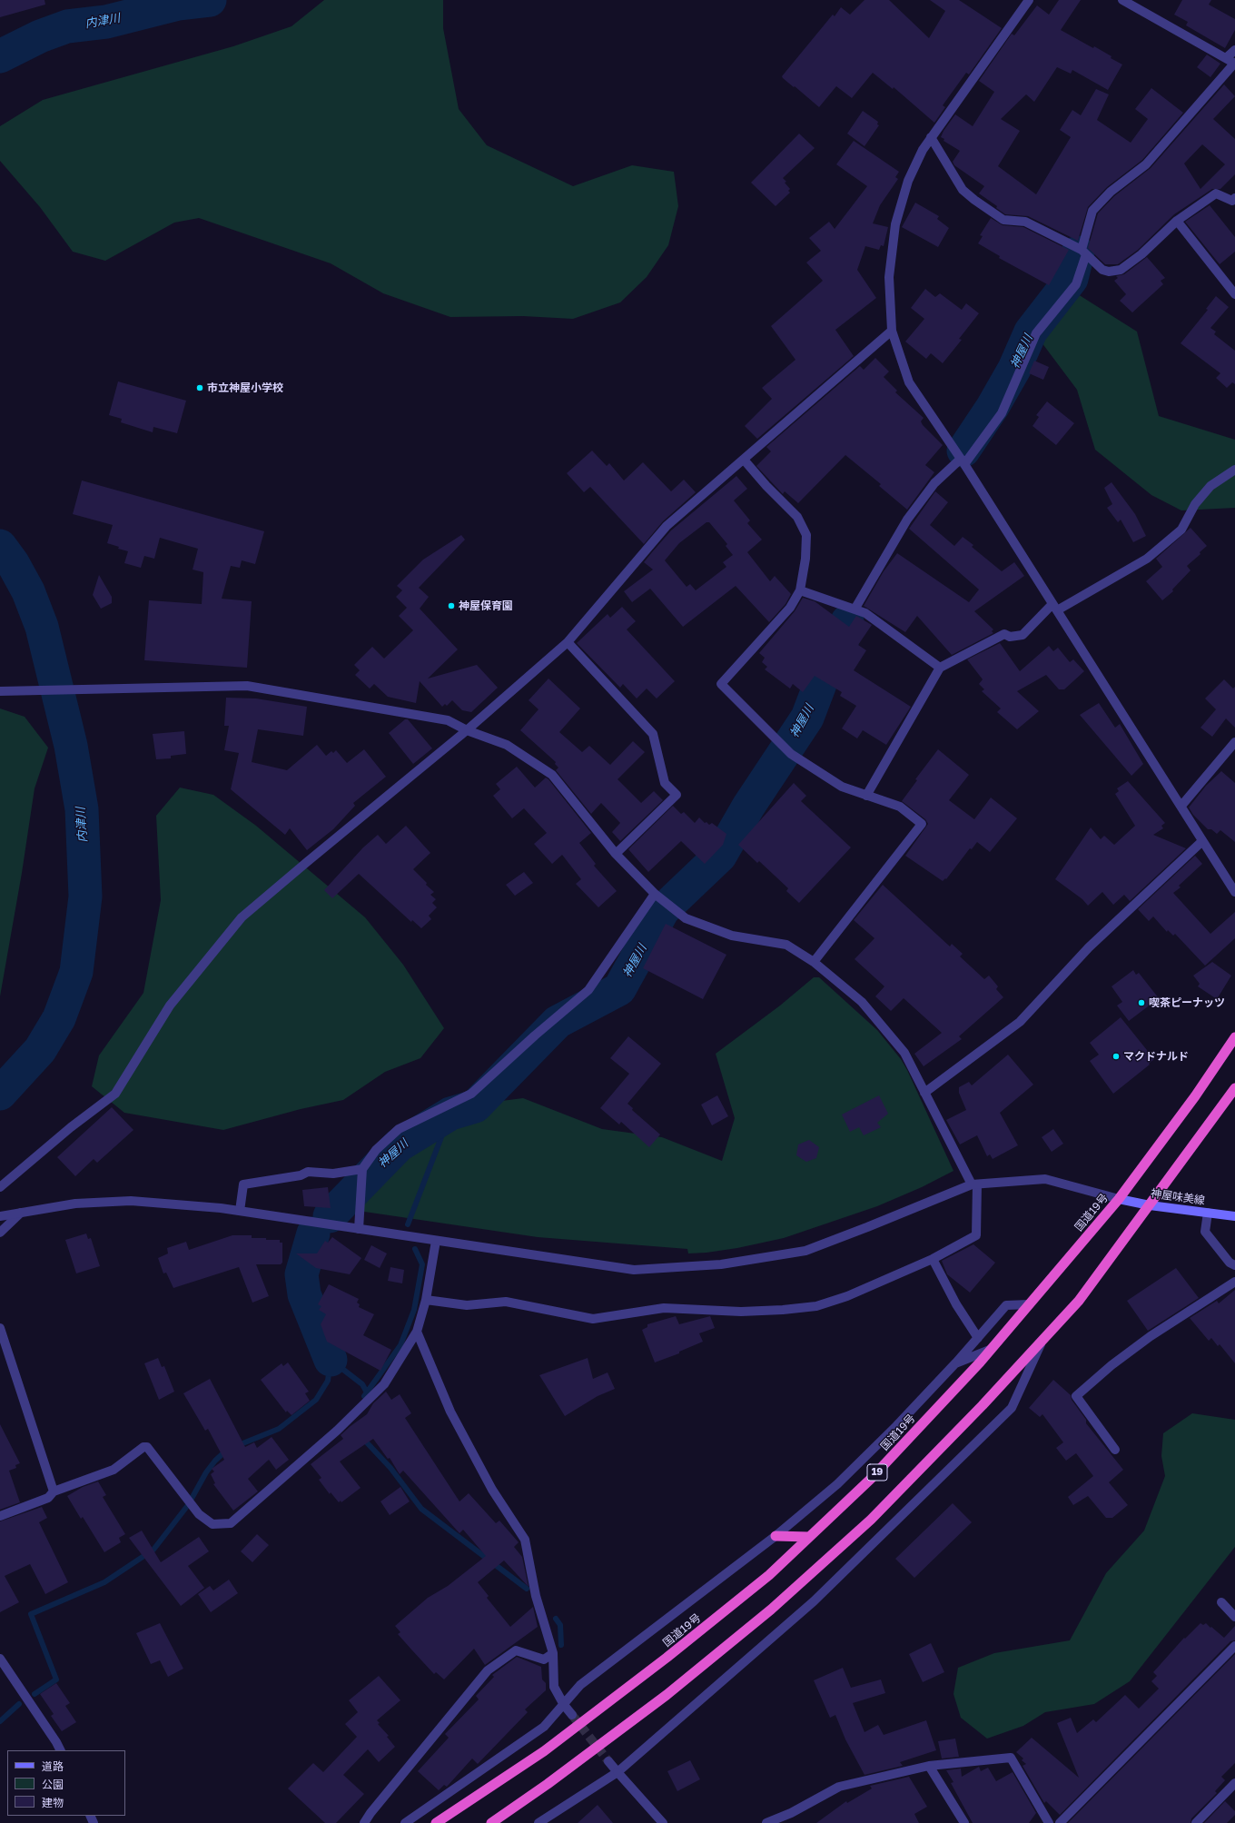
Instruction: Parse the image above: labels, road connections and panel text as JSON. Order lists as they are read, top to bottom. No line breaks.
{"streets":{"highway":["国道19号","19"],"main road":["神屋味美線"]},"crossings":[["神屋味美線","国道19号"],["神屋味美線","19"]],"water":["内津川","神屋川"],"places":["市立神屋小学校","神屋保育園","喫茶ピーナッツ","マクドナルド"],"legend":["道路","公園","建物"]}
